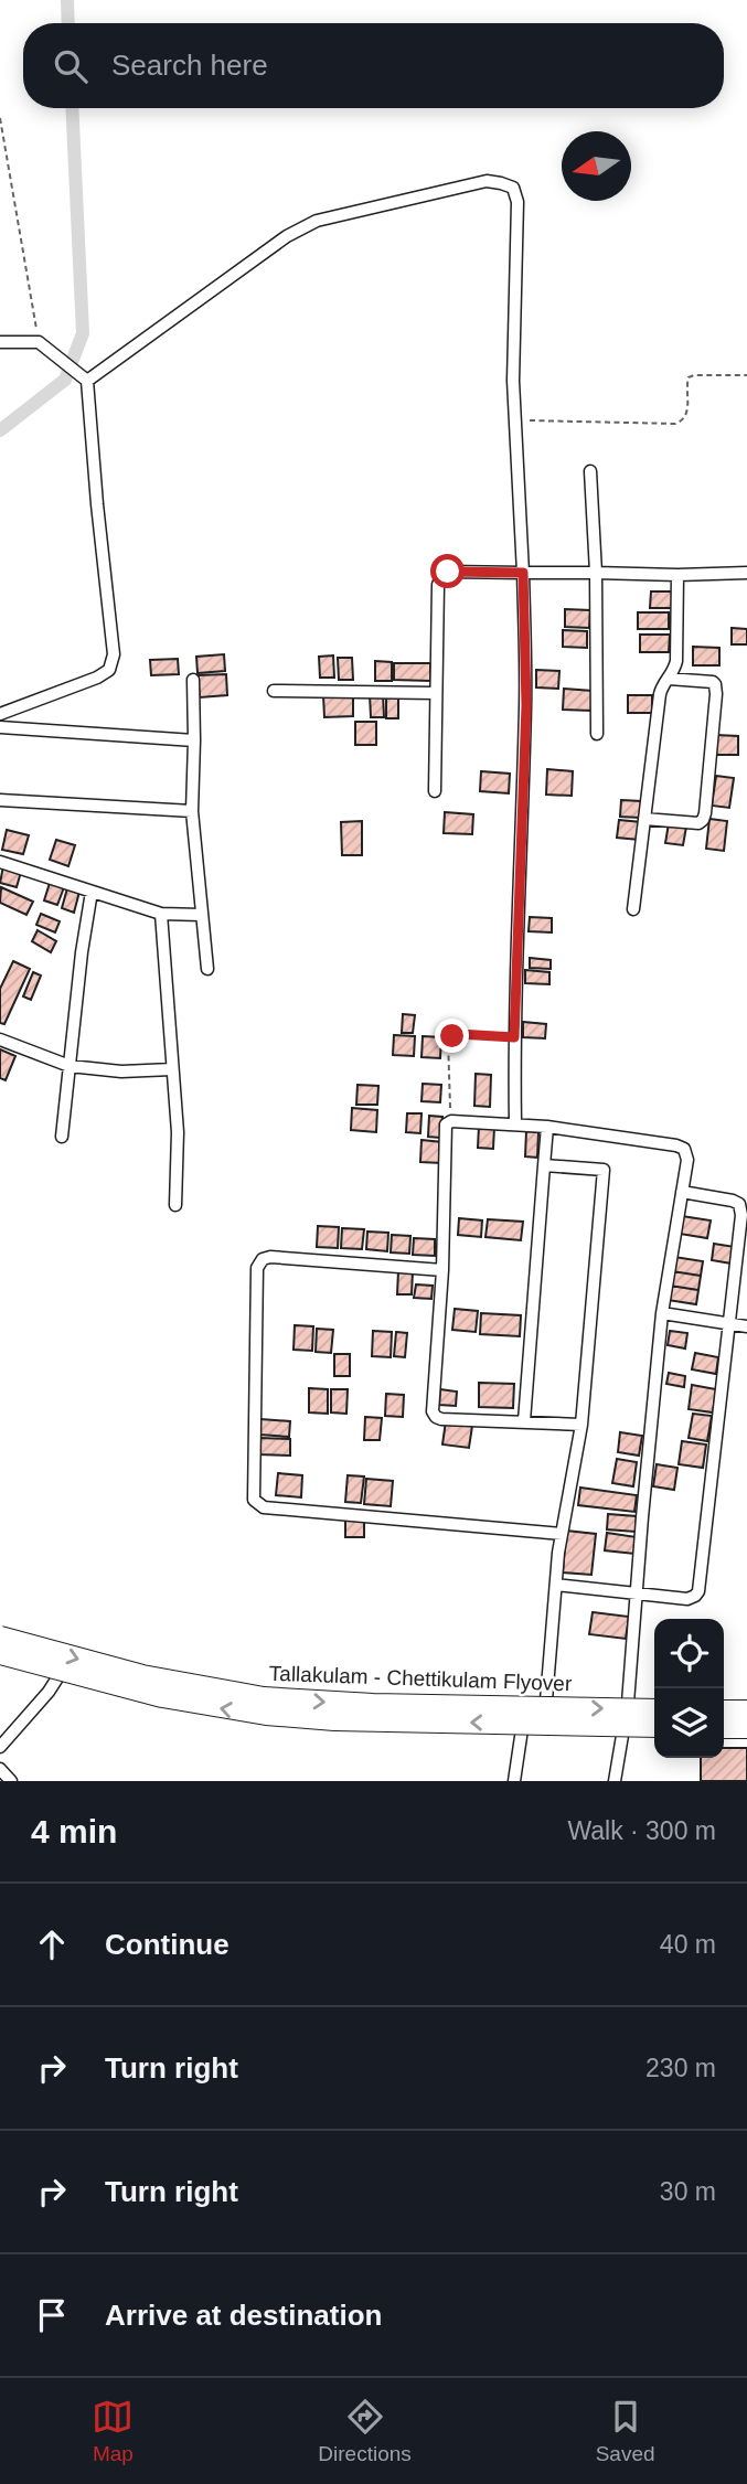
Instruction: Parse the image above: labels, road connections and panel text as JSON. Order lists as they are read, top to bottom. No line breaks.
{"streets":{"highway":["Tallakulam - Chettikulam Flyover"]},"north":"left","page":{"search":"Search here","heading":["4 min","Walk · 300 m"],"list":[["Continue","40 m"],["Turn right","230 m"],["Turn right","30 m"],"Arrive at destination"],"nav":["Map","Directions","Saved"]}}
